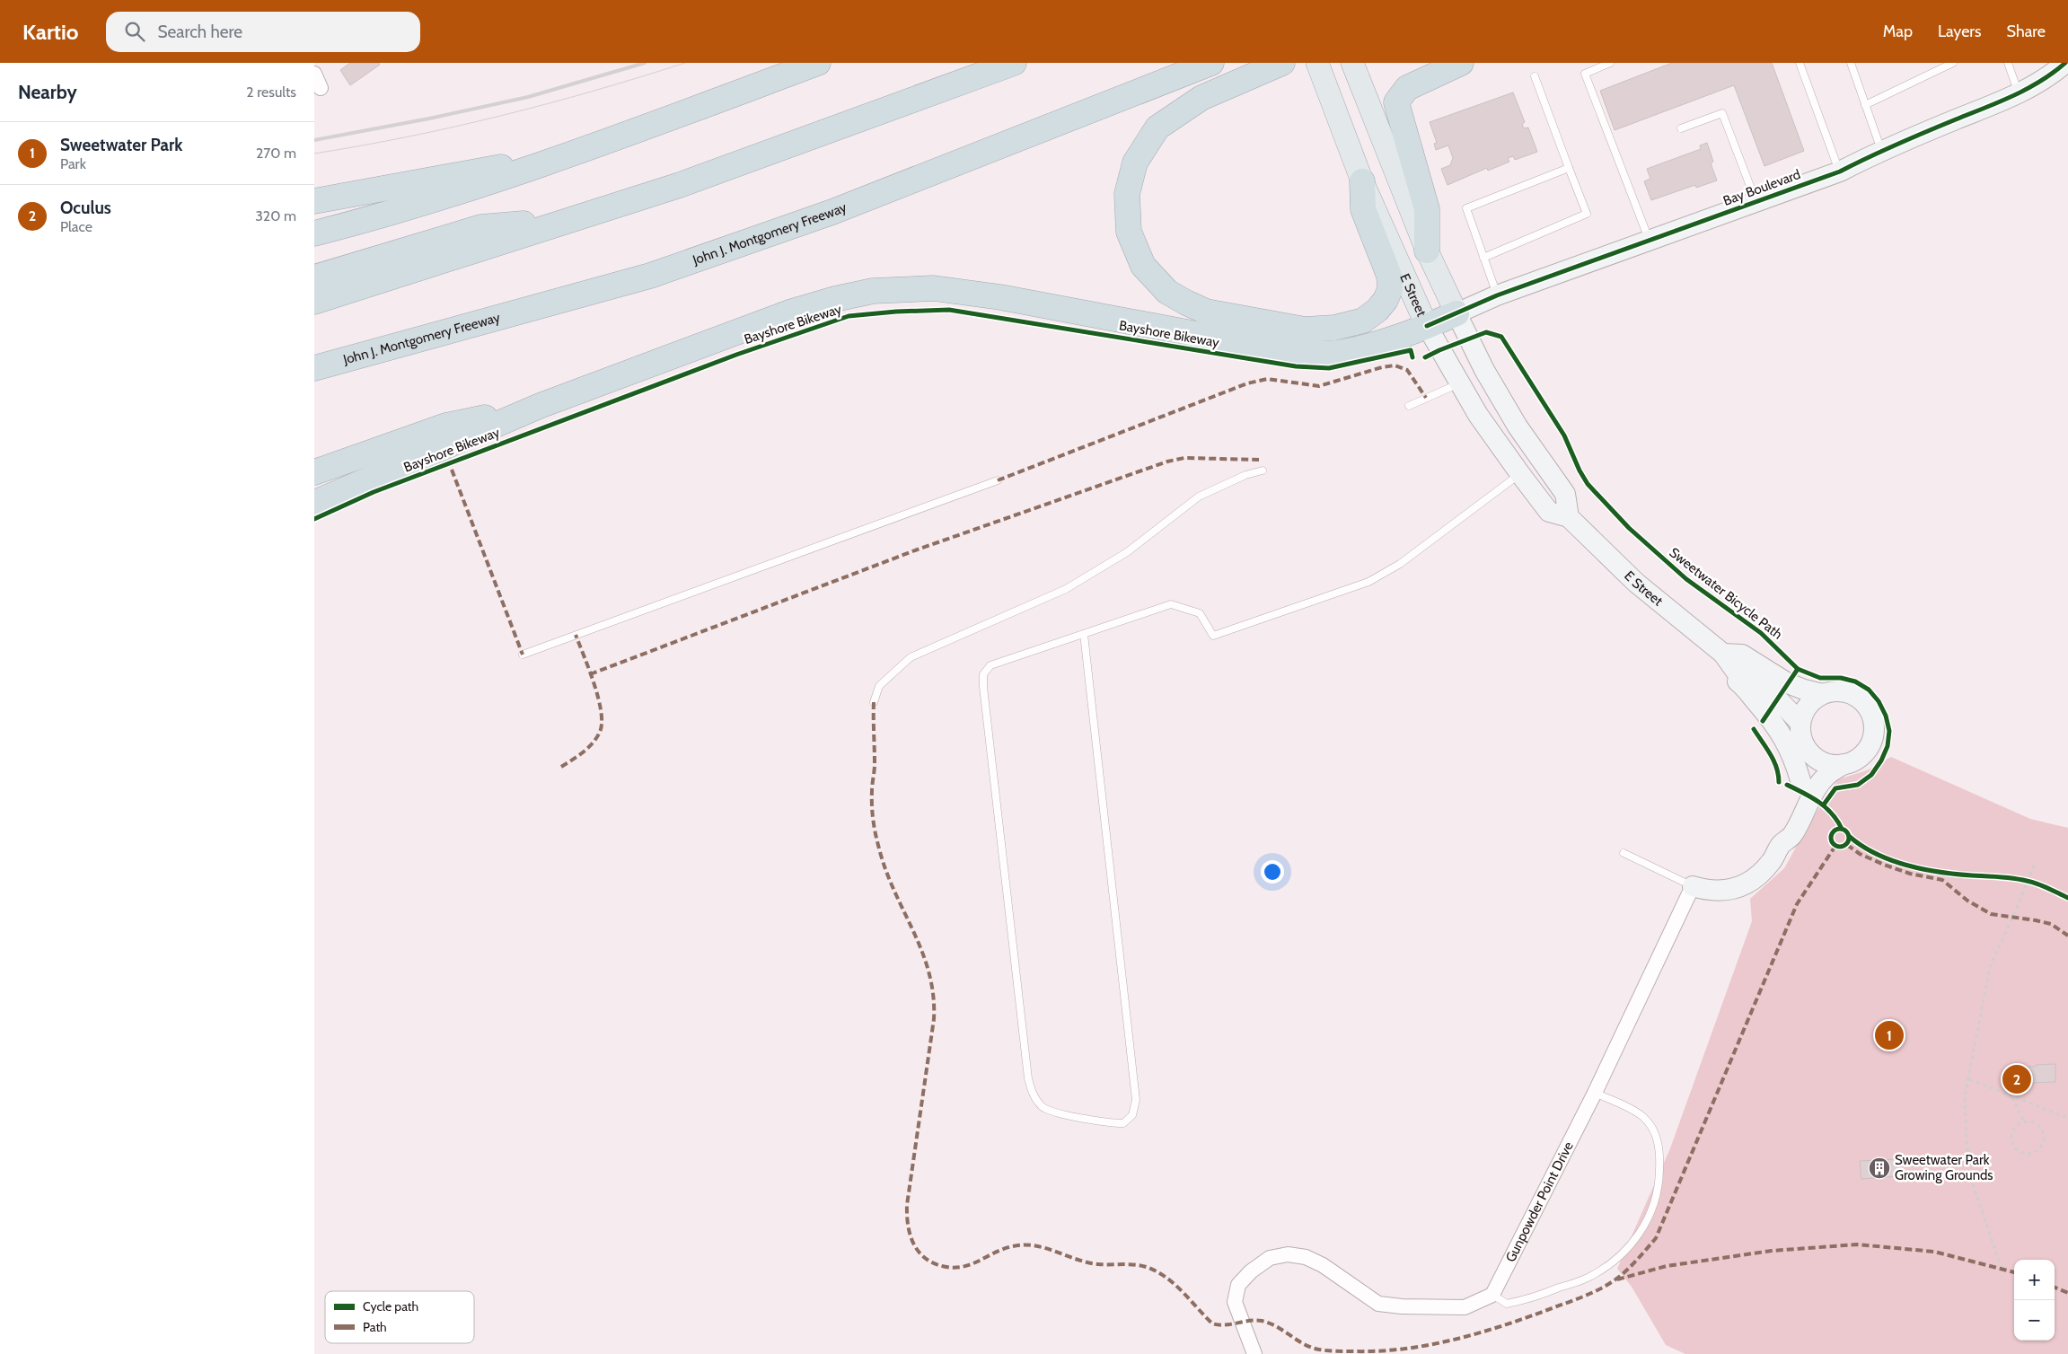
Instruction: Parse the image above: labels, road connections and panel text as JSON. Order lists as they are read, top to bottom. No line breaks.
{"streets":{"highway":["John J. Montgomery Freeway"],"main road":["Bay Boulevard","E Street"],"street":["Gunpowder Point Drive"],"cycle path":["Bayshore Bikeway","Sweetwater Bicycle Path"]},"places":{"building":["Sweetwater Park Growing Grounds"]},"legend":["Cycle path","Path"],"page":{"header":"Kartio","search":"Search here","nav":["Map","Layers","Share"],"heading":["Nearby","2 results"],"list":[{"mark":"1","name":"Sweetwater Park","note":"Park","value":"270 m"},{"mark":"2","name":"Oculus","note":"Place","value":"320 m"}],"pins":["1","2"],"map_buttons":["+","−"]}}
